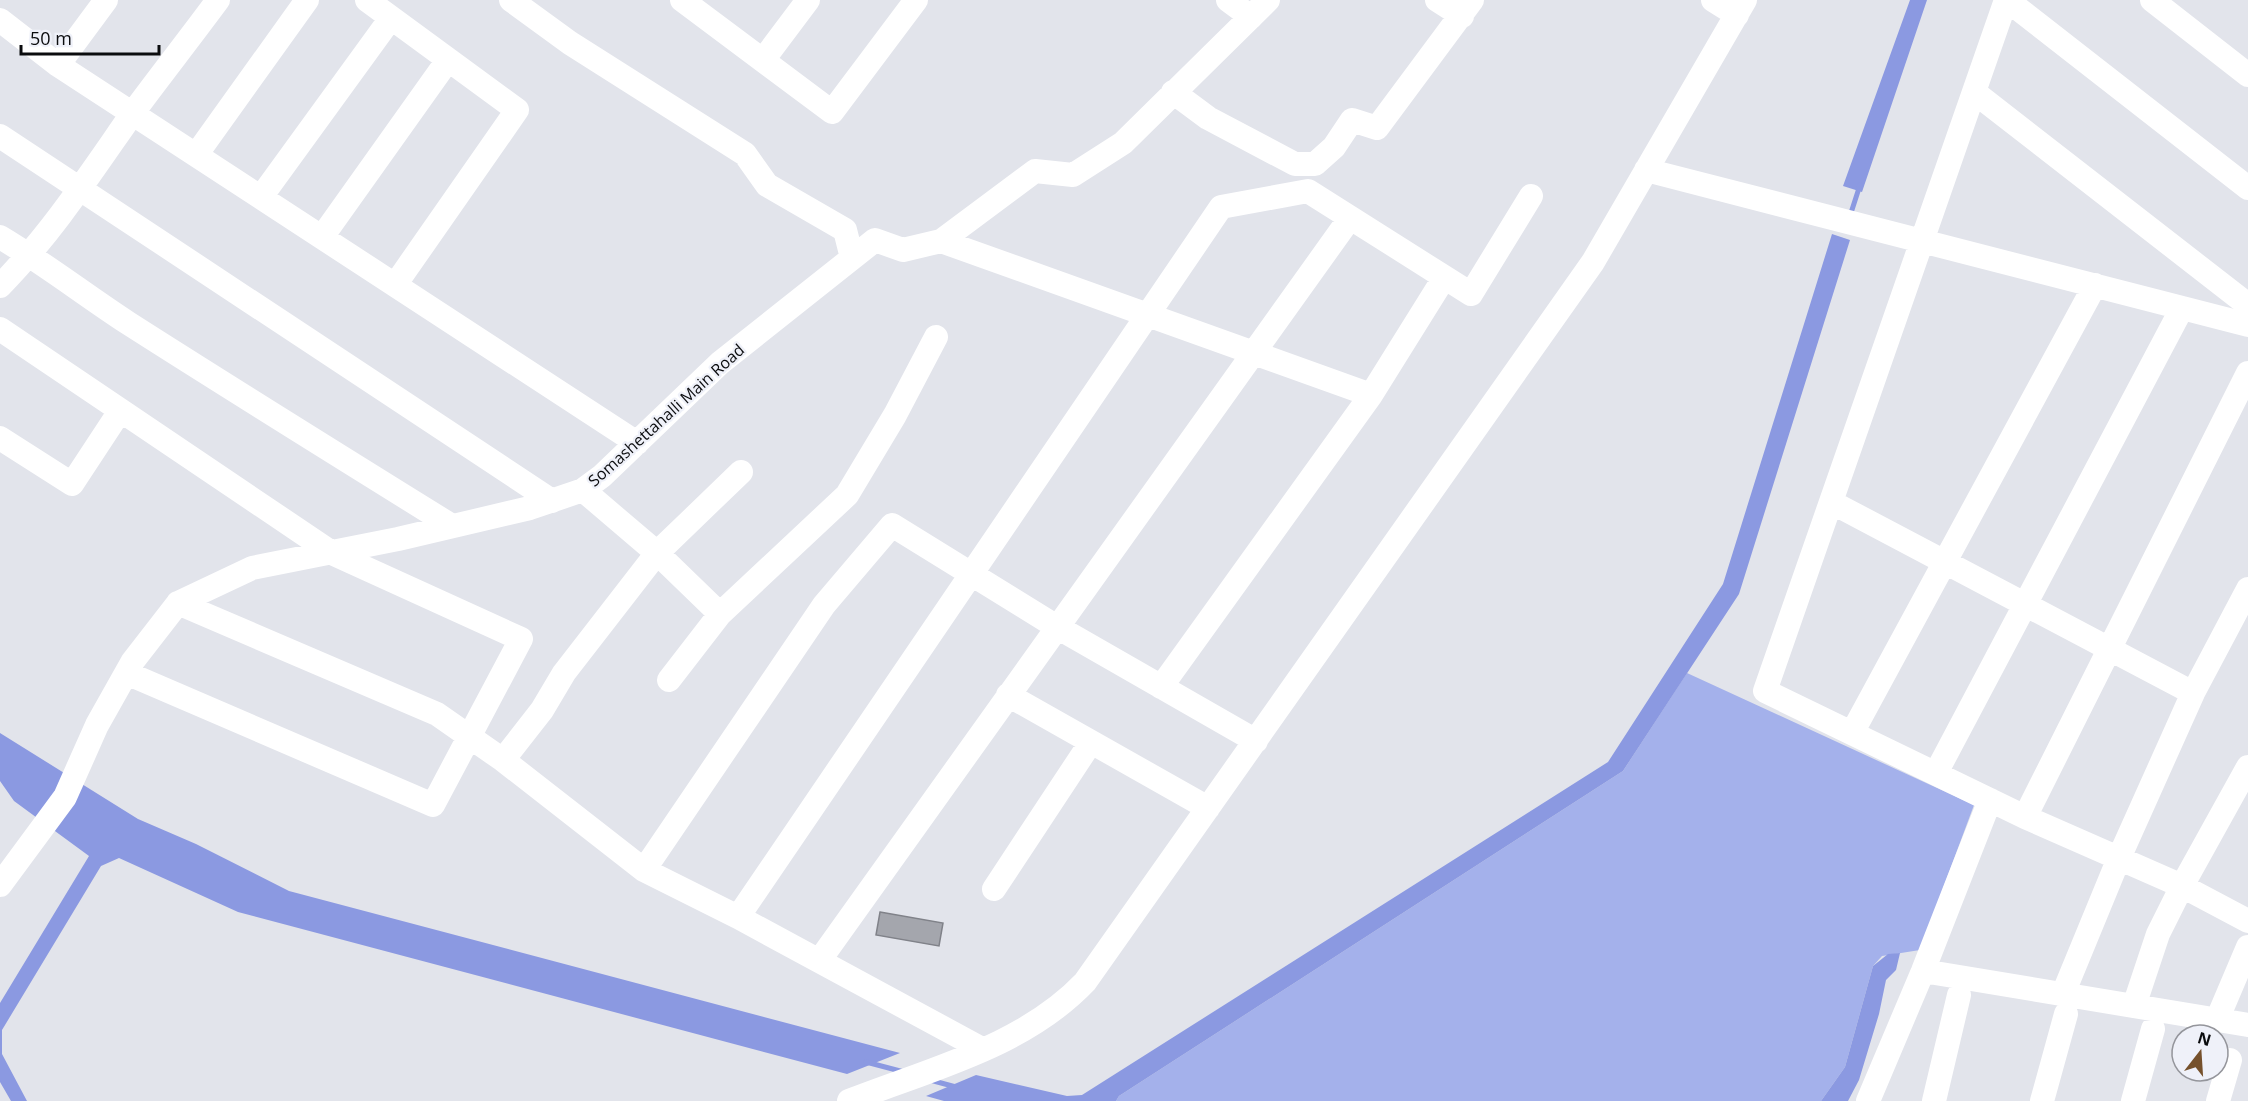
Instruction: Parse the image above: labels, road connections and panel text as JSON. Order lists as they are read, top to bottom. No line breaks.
{"streets":{"street":["Somashettahalli Main Road"]},"scale_bar":"50 m","north":"top"}
